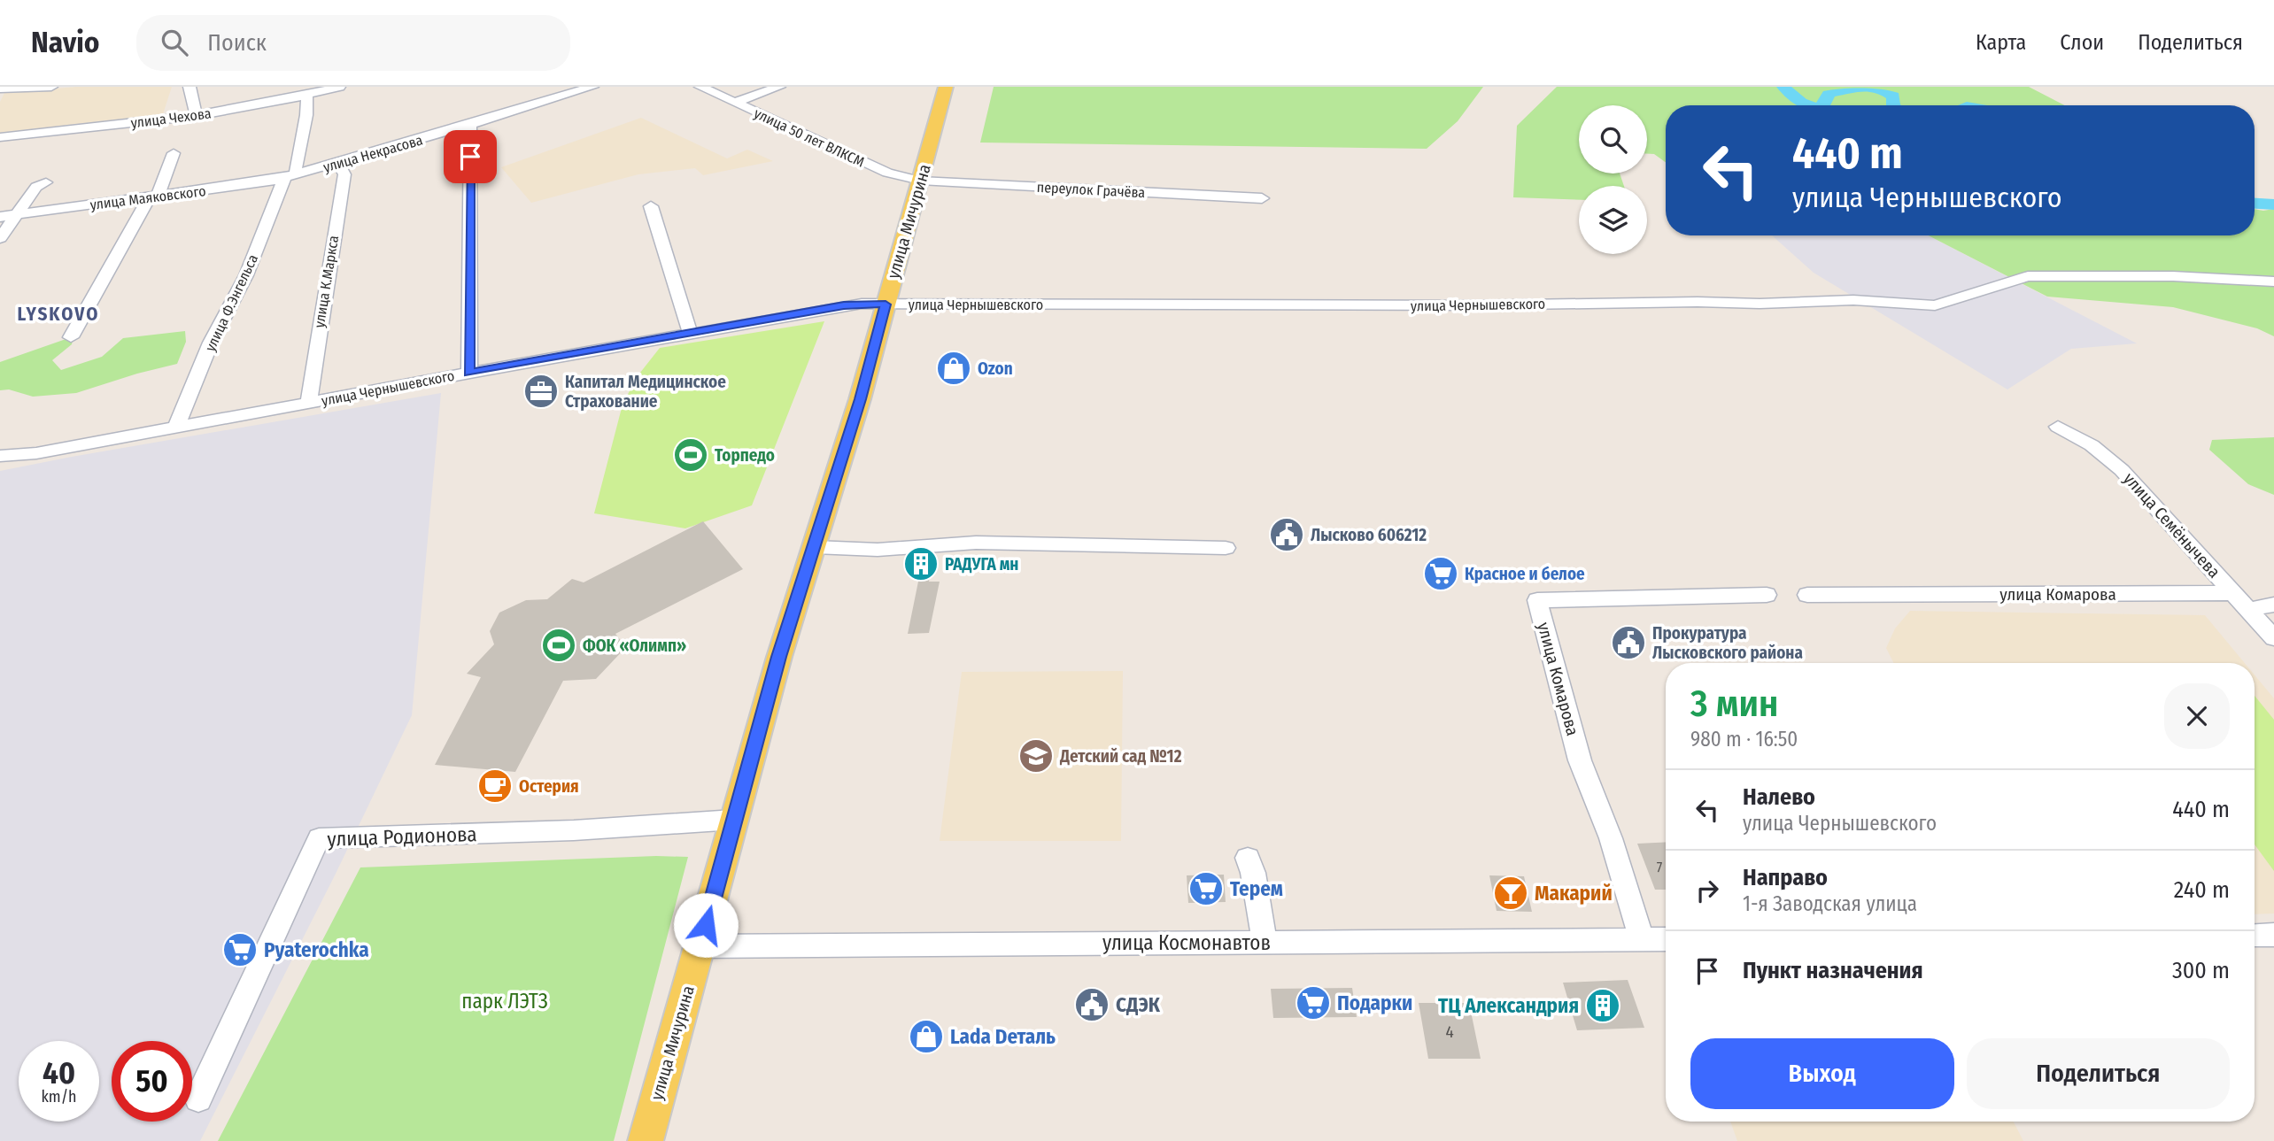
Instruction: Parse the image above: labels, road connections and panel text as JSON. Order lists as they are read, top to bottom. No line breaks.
{"streets":{"main road":["улица Мичурина"],"street":["улица Чехова","улица 50 лет ВЛКСМ","улица Некрасова","переулок Грачёва","улица Маяковского","улица К.Маркса","улица Ф.Энгельса","улица Чернышевского","улица Семёнычева","улица Комарова","улица Родионова","улица Космонавтов"]},"crossings":[["улица Чехова","улица Ф.Энгельса"],["улица 50 лет ВЛКСМ","переулок Грачёва"],["улица 50 лет ВЛКСМ","улица Мичурина"],["улица Некрасова","улица Маяковского"],["улица Некрасова","улица К.Маркса"],["улица Некрасова","улица Ф.Энгельса"],["переулок Грачёва","улица Мичурина"],["улица Маяковского","улица Ф.Энгельса"],["улица Мичурина","улица Чернышевского"],["улица Мичурина","улица Родионова"],["улица Мичурина","улица Космонавтов"],["улица К.Маркса","улица Чернышевского"],["улица Ф.Энгельса","улица Чернышевского"],["улица Семёнычева","улица Комарова"],["улица Комарова","улица Космонавтов"]],"districts":["LYSKOVO"],"parks":["парк ЛЭТЗ"],"places":{"shop":["Ozon","Lada Dеталь"],"office":["Капитал Медицинское Страхование"],"sports":["Торпедо","ФОК «Олимп»"],"public building":["Лысково 606212","Прокуратура Лысковского района","СДЭК"],"building":["РАДУГА мн","ТЦ Александрия"],"supermarket":["Красное и белое","Терем","Pyaterochka","Подарки"],"school or university":["Детский сад №12"],"cafe":["Остерия"],"bar":["Макарий"]},"house_numbers":["7","4"],"page":{"header":"Navio","search":"Поиск","nav":["Карта","Слои","Поделиться"],"turn":["440 m","улица Чернышевского"],"heading":["3 мин","980 m · 16:50"],"list":[{"name":"Налево","note":"улица Чернышевского","value":"440 m"},{"name":"Направо","note":"1-я Заводская улица","value":"240 m"},{"name":"Пункт назначения","value":"300 m"}],"buttons":["Выход","Поделиться"],"speed":"40 km/h","limit":"50"}}
